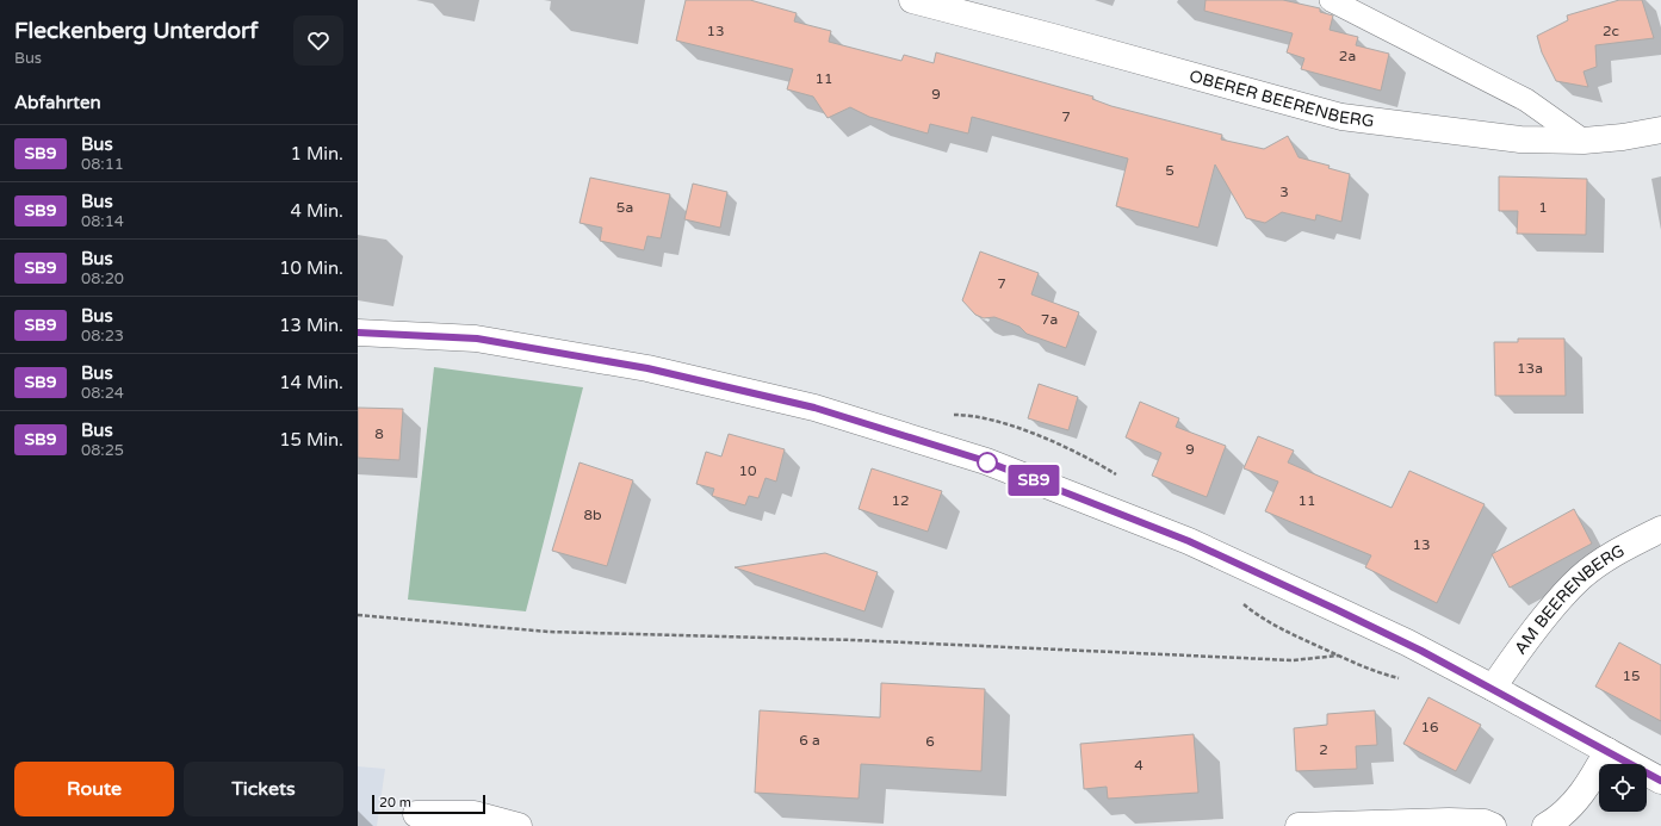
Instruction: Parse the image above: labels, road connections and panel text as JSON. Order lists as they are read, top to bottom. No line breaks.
{"streets":{"street":["OBERER BEERENBERG","AM BEERENBERG"]},"lines":["bus line SB9"],"house_numbers":["13","2c","2a","11","9","7","5","3","5a","1","7","7a","13a","8","9","10","12","11","8b","13","15","16","6 a","6","2","4"],"scale_bar":"20 m","page":{"heading":[["Fleckenberg Unterdorf","Bus"],"Abfahrten"],"on_map":"SB9","list":[{"mark":"SB9","name":"Bus","note":"08:11","value":"1 Min."},{"mark":"SB9","name":"Bus","note":"08:14","value":"4 Min."},{"mark":"SB9","name":"Bus","note":"08:20","value":"10 Min."},{"mark":"SB9","name":"Bus","note":"08:23","value":"13 Min."},{"mark":"SB9","name":"Bus","note":"08:24","value":"14 Min."},{"mark":"SB9","name":"Bus","note":"08:25","value":"15 Min."}],"buttons":["Route","Tickets"],"scale":"20 m"}}
